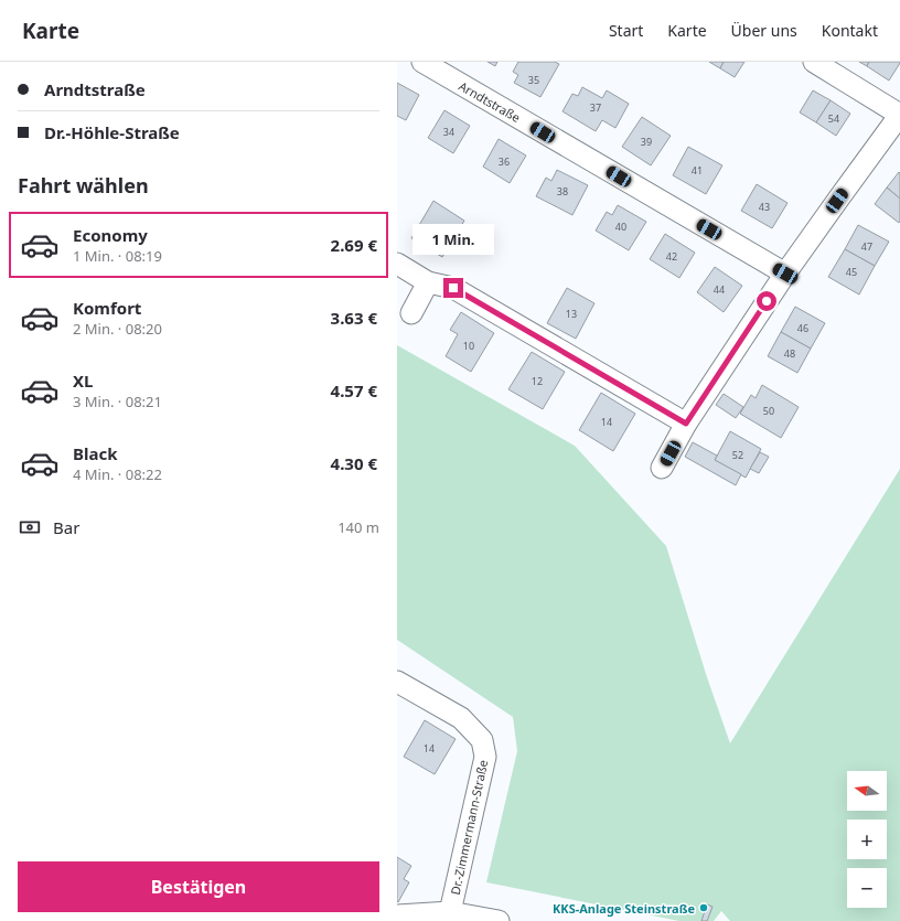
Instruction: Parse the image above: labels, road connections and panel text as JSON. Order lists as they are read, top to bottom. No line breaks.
{"streets":{"street":["Arndtstraße","Dr.-Zimmermann-Straße"]},"places":["KKS-Anlage Steinstraße"],"house_numbers":["35","37","54","34","39","36","41","38","43","40","47","42","45","44","13","46","10","48","12","50","14","52","14"],"north":"left","page":{"header":"Karte","nav":["Start","Karte","Über uns","Kontakt"],"banner":["Arndtstraße","Dr.-Höhle-Straße"],"heading":"Fahrt wählen","list":[{"name":"Economy","note":"1 Min. · 08:19","value":"2.69 €"},{"name":"Komfort","note":"2 Min. · 08:20","value":"3.63 €"},{"name":"XL","note":"3 Min. · 08:21","value":"4.57 €"},{"name":"Black","note":"4 Min. · 08:22","value":"4.30 €"}],"bubble":"1 Min.","pay":["Bar","140 m"],"map_buttons":["+","−"],"buttons":"Bestätigen"}}
